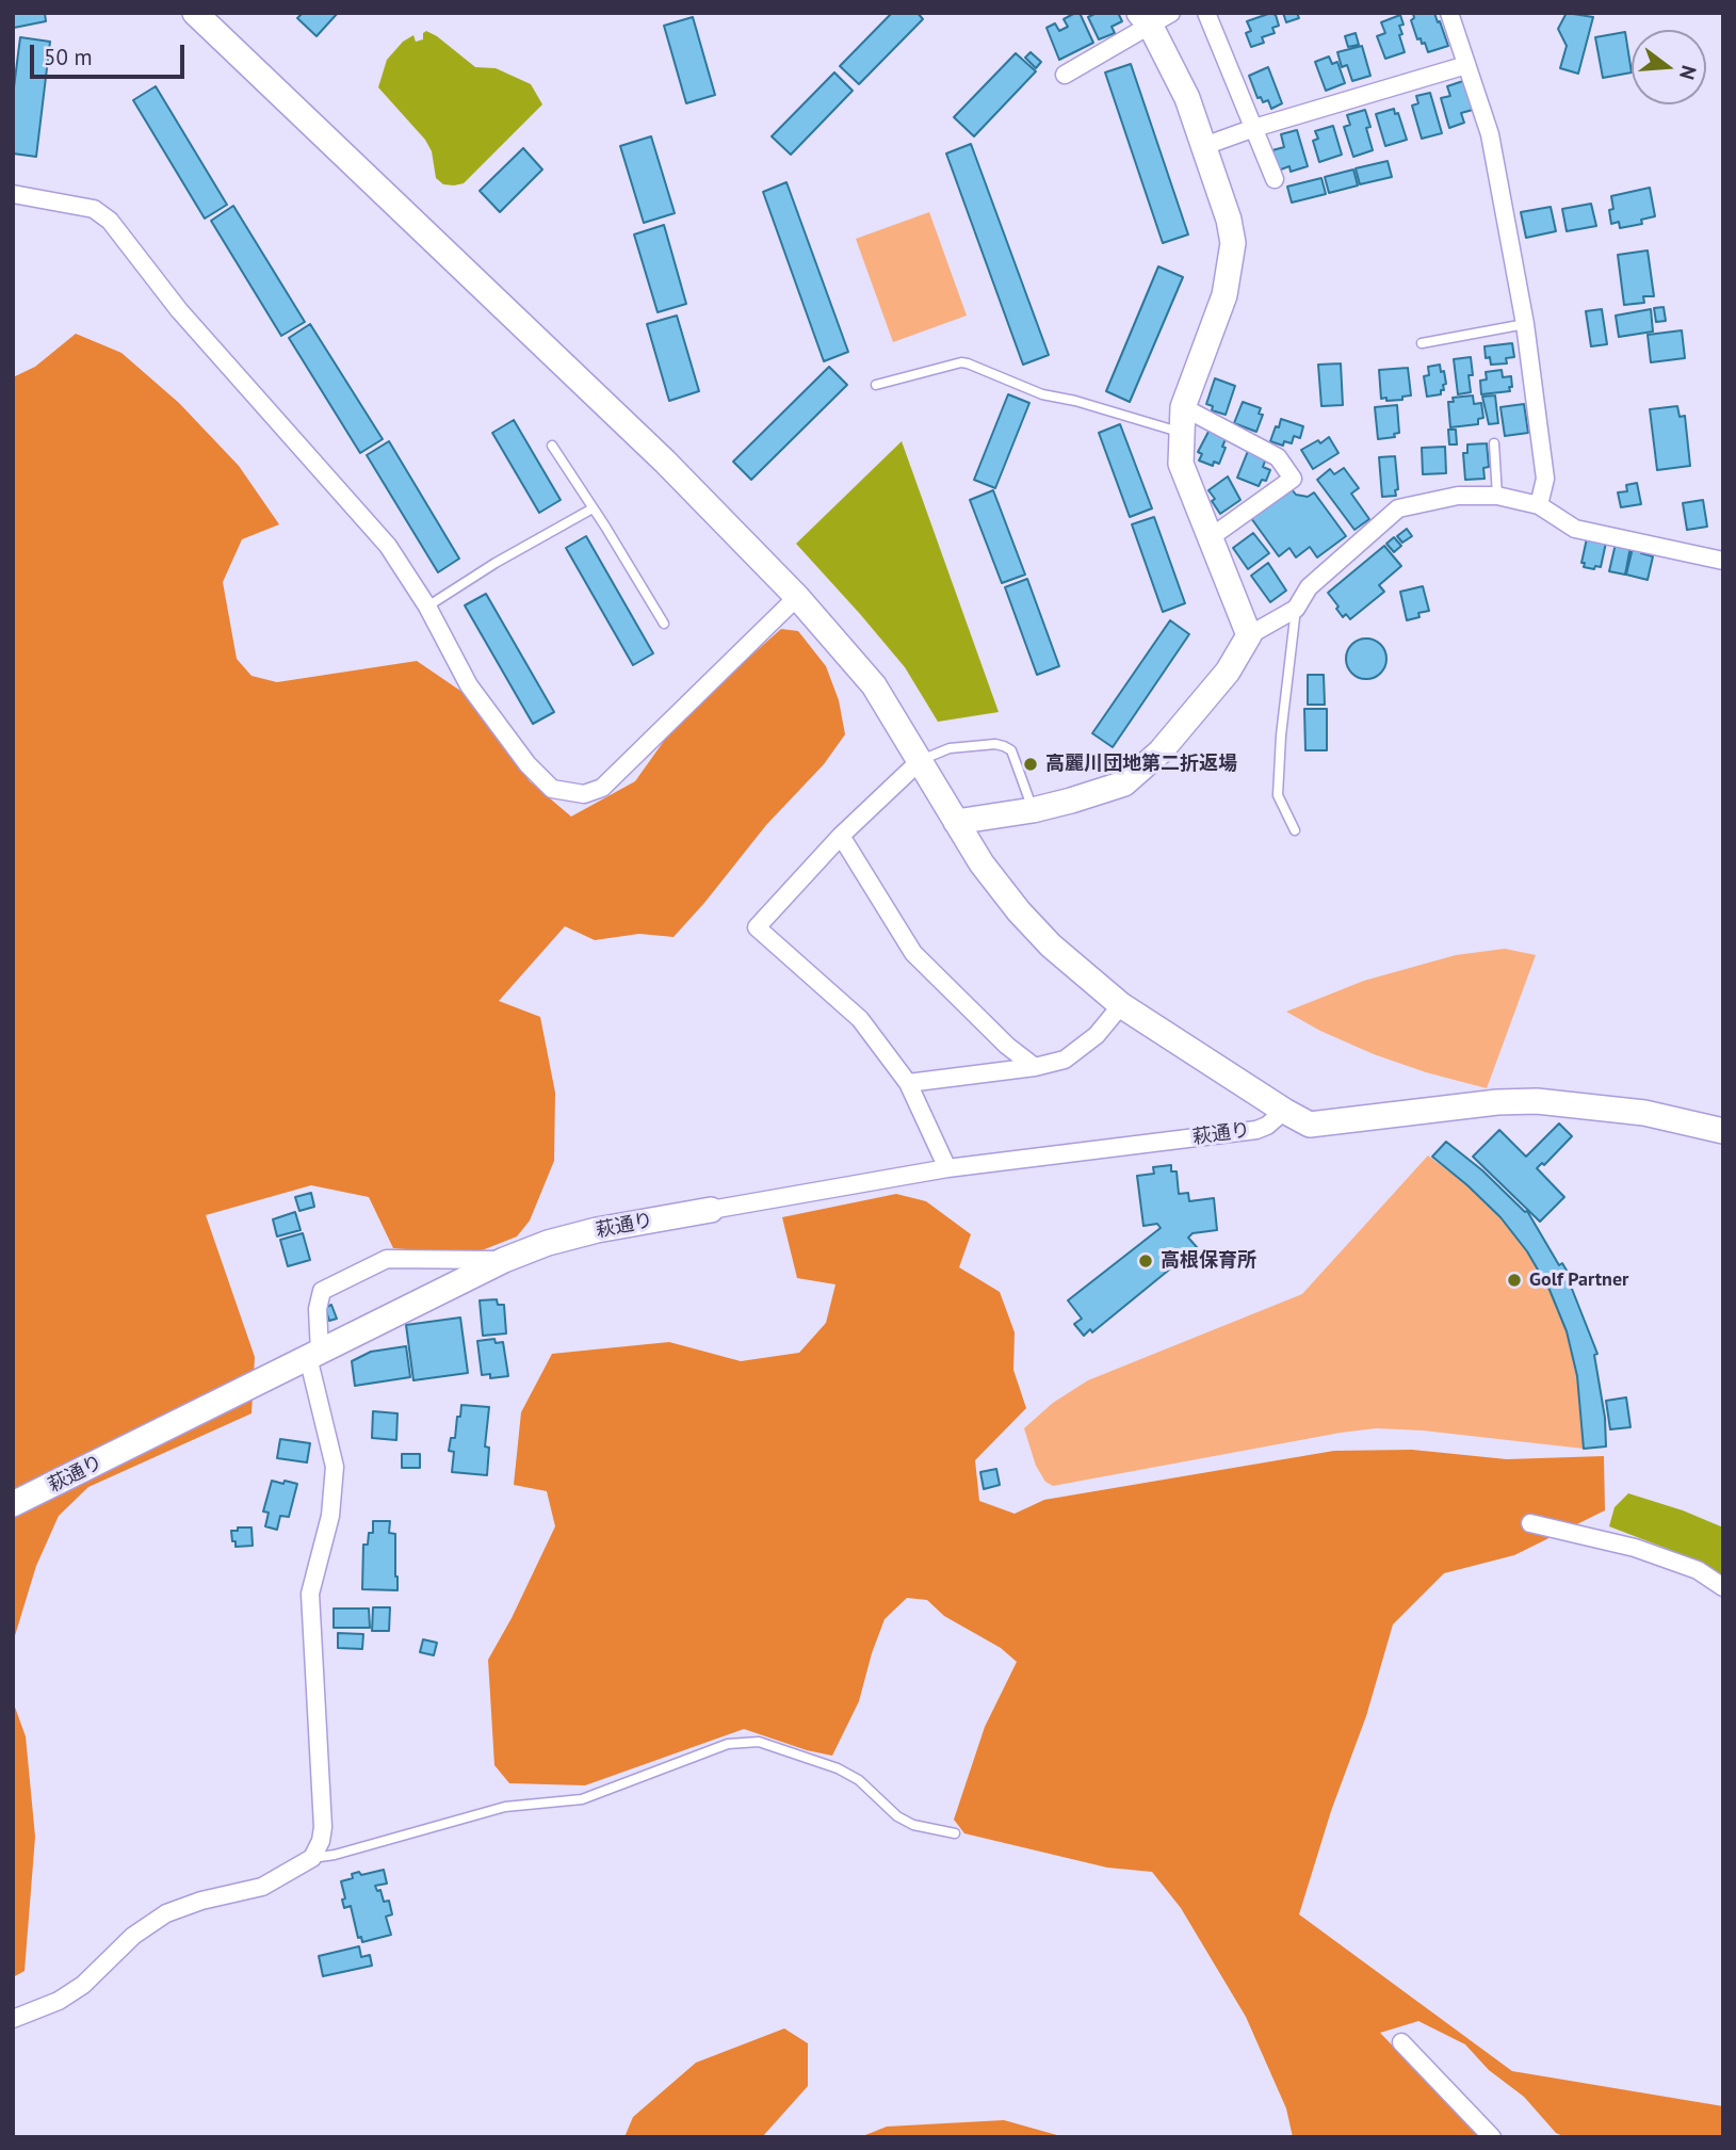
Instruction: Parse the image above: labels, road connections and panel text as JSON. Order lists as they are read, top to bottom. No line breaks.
{"streets":{"street":["萩通り"]},"places":["高麗川団地第二折返場","高根保育所","Golf Partner"],"scale_bar":"50 m","north":"right"}
